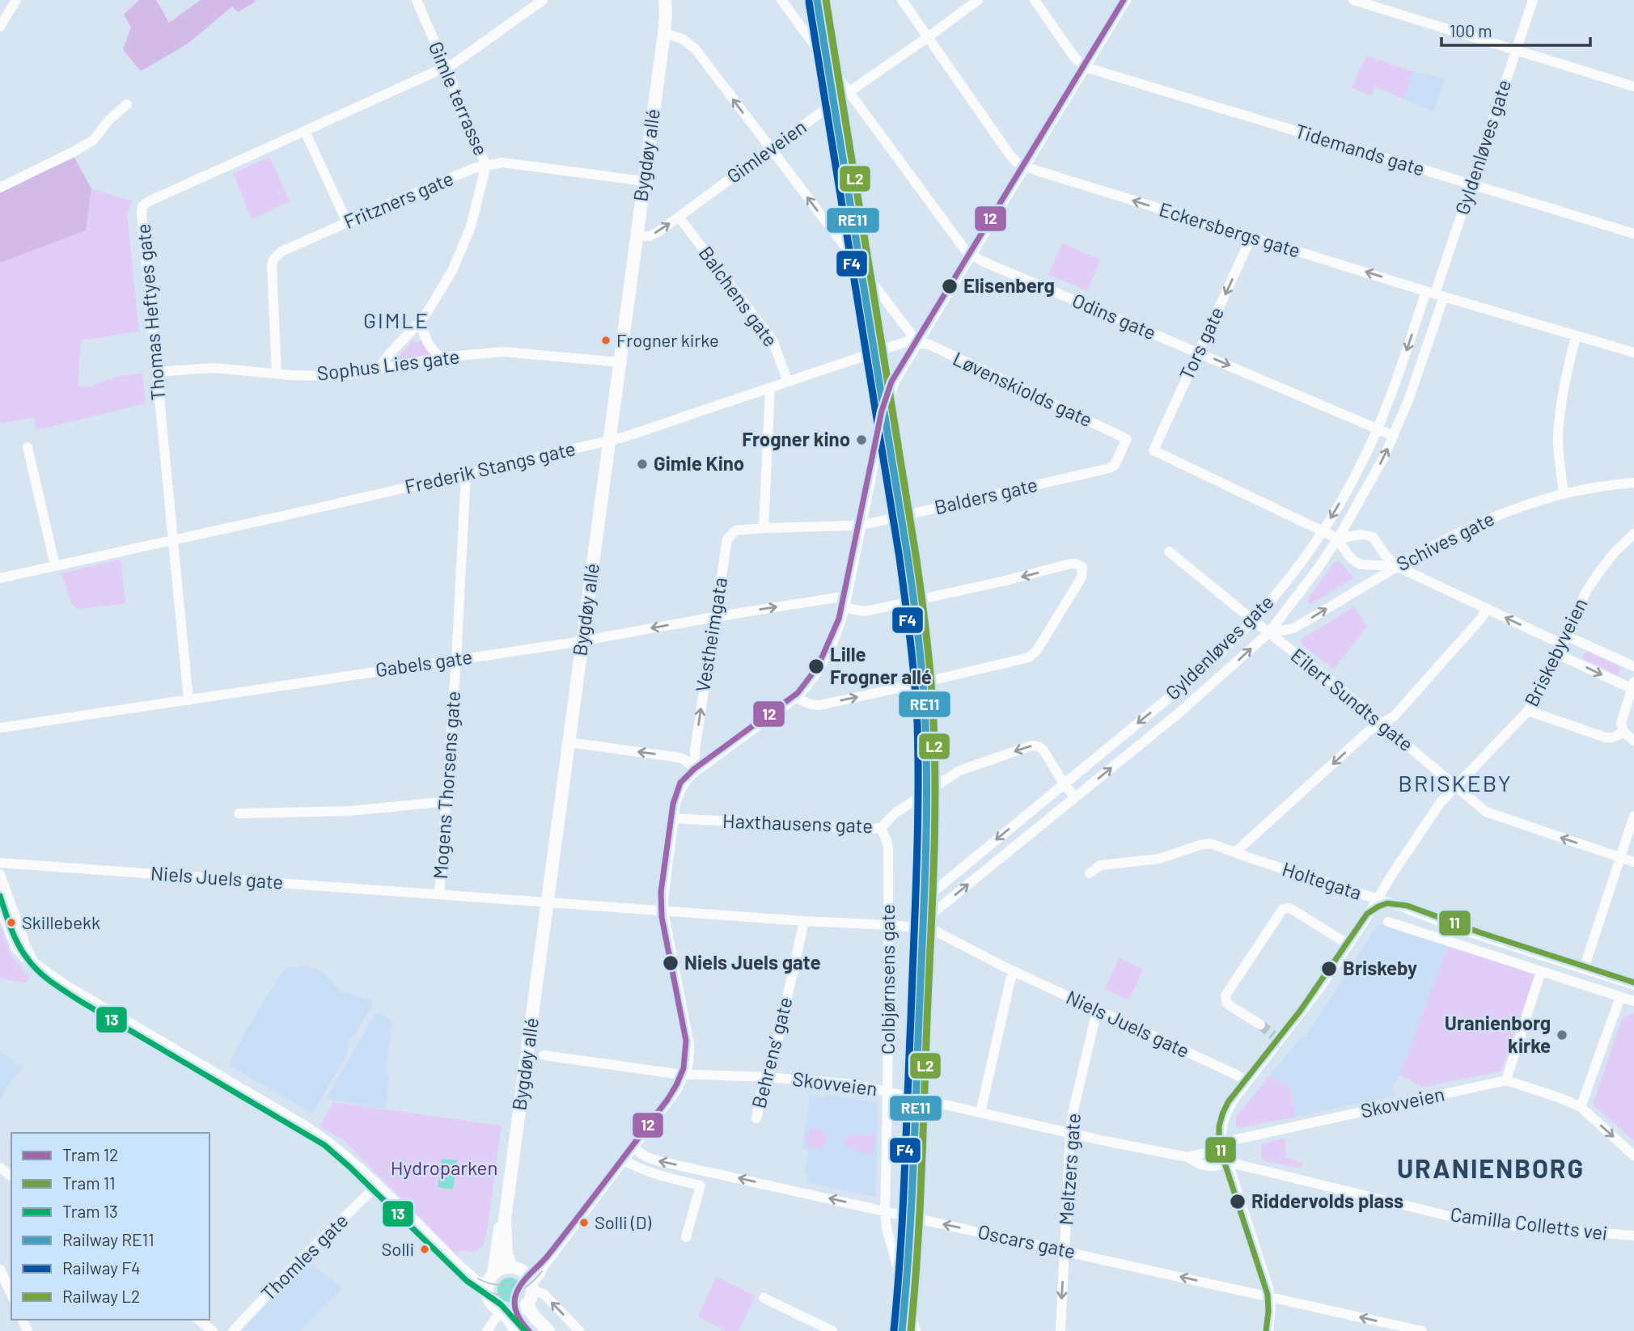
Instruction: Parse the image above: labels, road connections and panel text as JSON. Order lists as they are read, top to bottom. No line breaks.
{"streets":{"main road":["Bygdøy allé"],"street":["Gimle terrasse","Gyldenløves gate","Tidemands gate","Gimleveien","Fritzners gate","Eckersbergs gate","Balchens gate","Thomas Heftyes gate","Odins gate","Tors gate","Sophus Lies gate","Løvenskiolds gate","Frederik Stangs gate","Balders gate","Schives gate","Vestheimgata","Briskebyveien","Gabels gate","Eilert Sundts gate","Mogens Thorsens gate","Haxthausens gate","Niels Juels gate","Holtegata","Colbjørnsens gate","Behrens’ gate","Skovveien","Meltzers gate","Camilla Colletts vei","Oscars gate","Thomles gate"]},"crossings":[["Gimle terrasse","Fritzners gate"],["Gimle terrasse","Thomas Heftyes gate"],["Gimle terrasse","Sophus Lies gate"],["Gyldenløves gate","Tidemands gate"],["Gyldenløves gate","Eckersbergs gate"],["Gyldenløves gate","Odins gate"],["Gyldenløves gate","Tors gate"],["Gyldenløves gate","Schives gate"],["Gyldenløves gate","Eilert Sundts gate"],["Gyldenløves gate","Haxthausens gate"],["Gyldenløves gate","Niels Juels gate"],["Gimleveien","Bygdøy allé"],["Gimleveien","Eckersbergs gate"],["Gimleveien","Balchens gate"],["Gimleveien","Odins gate"],["Bygdøy allé","Fritzners gate"],["Bygdøy allé","Sophus Lies gate"],["Bygdøy allé","Frederik Stangs gate"],["Bygdøy allé","Gabels gate"],["Bygdøy allé","Niels Juels gate"],["Fritzners gate","Sophus Lies gate"],["Eckersbergs gate","Tors gate"],["Balchens gate","Frederik Stangs gate"],["Thomas Heftyes gate","Sophus Lies gate"],["Thomas Heftyes gate","Frederik Stangs gate"],["Thomas Heftyes gate","Gabels gate"],["Odins gate","Tors gate"],["Løvenskiolds gate","Frederik Stangs gate"],["Løvenskiolds gate","Balders gate"],["Frederik Stangs gate","Mogens Thorsens gate"],["Balders gate","Vestheimgata"],["Schives gate","Eilert Sundts gate"],["Vestheimgata","Gabels gate"],["Briskebyveien","Eilert Sundts gate"],["Briskebyveien","Niels Juels gate"],["Briskebyveien","Holtegata"],["Briskebyveien","Skovveien"],["Briskebyveien","Camilla Colletts vei"],["Briskebyveien","Oscars gate"],["Gabels gate","Mogens Thorsens gate"],["Mogens Thorsens gate","Niels Juels gate"],["Haxthausens gate","Colbjørnsens gate"],["Niels Juels gate","Colbjørnsens gate"],["Niels Juels gate","Behrens’ gate"],["Niels Juels gate","Meltzers gate"],["Colbjørnsens gate","Skovveien"],["Colbjørnsens gate","Oscars gate"],["Behrens’ gate","Skovveien"],["Skovveien","Meltzers gate"],["Skovveien","Camilla Colletts vei"],["Meltzers gate","Oscars gate"]],"one_way":["Eckersbergs gate","Schives gate","Vestheimgata","Eilert Sundts gate","Haxthausens gate","Oscars gate"],"districts":["GIMLE","BRISKEBY","URANIENBORG"],"parks":["Hydroparken"],"places":["Elisenberg","Frogner kirke","Frogner kino","Gimle Kino","Lille Frogner allé","Skillebekk","Niels Juels gate","Briskeby","Uranienborg kirke","Riddervolds plass","Solli (D)","Solli"],"lines":["tram line 12","rail line RE11","rail line L2","rail line F4","tram line 13","tram line 11"],"legend":["Tram 12","Tram 11","Tram 13","Railway RE11","Railway F4","Railway L2"],"scale_bar":"100 m"}
